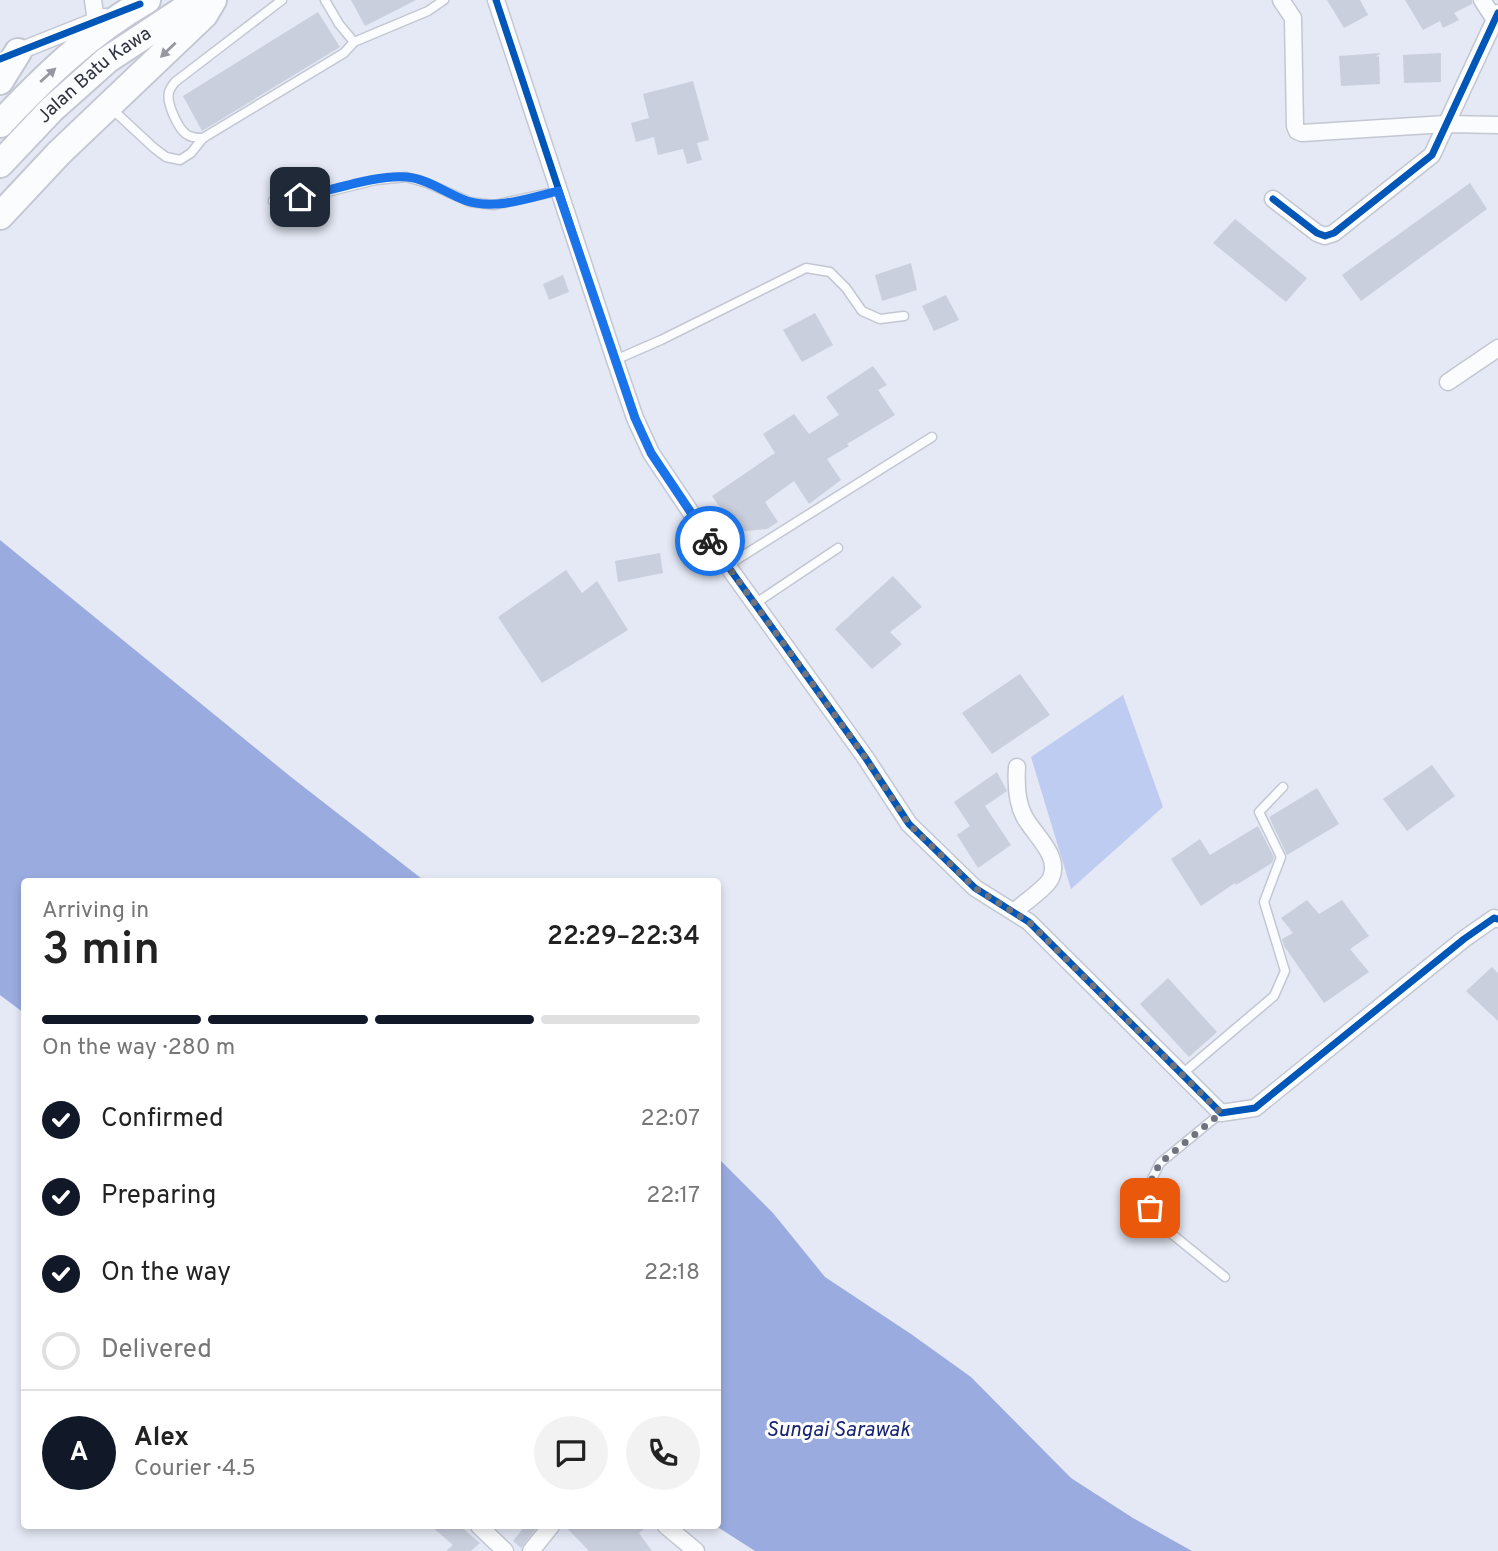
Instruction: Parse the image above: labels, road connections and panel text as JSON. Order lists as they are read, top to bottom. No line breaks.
{"streets":{"highway":["Jalan Batu Kawa"]},"water":["Sungai Sarawak"],"page":{"heading":["3 min","Arriving in","22:29–22:34"],"panel":["Alex","Courier · 4.5"],"bar":"On the way · 280 m","list":[["Confirmed","22:07"],["Preparing","22:17"],["On the way","22:18"],"Delivered"],"round":"A"}}
